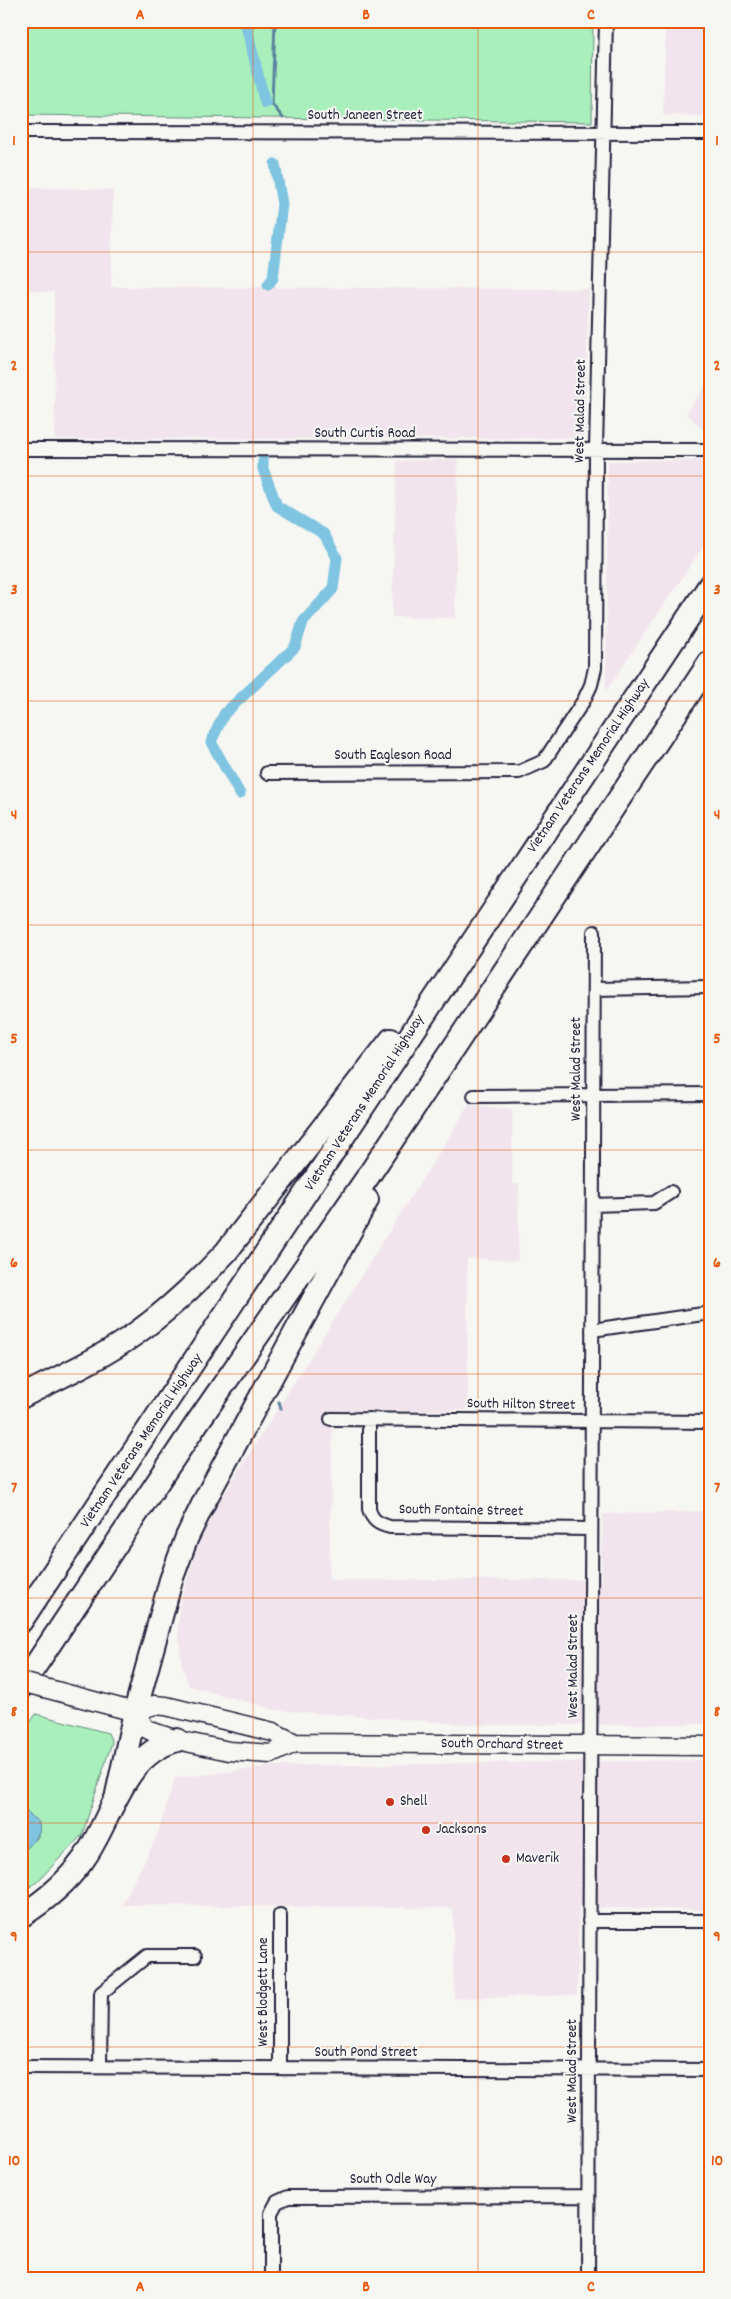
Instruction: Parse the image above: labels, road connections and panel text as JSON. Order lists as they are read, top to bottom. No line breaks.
{"streets":{"highway":["Vietnam Veterans Memorial Highway"],"main road":["South Orchard Street"],"street":["South Janeen Street","West Malad Street","South Curtis Road","South Eagleson Road","South Hilton Street","South Fontaine Street","West Blodgett Lane","South Pond Street","South Odle Way"]},"crossings":[["South Janeen Street","West Malad Street"],["West Malad Street","South Curtis Road"],["West Malad Street","South Eagleson Road"],["West Malad Street","South Hilton Street"],["West Malad Street","South Fontaine Street"],["West Malad Street","South Orchard Street"],["West Malad Street","South Pond Street"],["West Malad Street","South Odle Way"],["South Hilton Street","South Fontaine Street"],["West Blodgett Lane","South Pond Street"]],"places":["Shell","Jacksons","Maverik"],"grid":{"columns":["A","B","C"],"rows":["1","2","3","4","5","6","7","8","9","10"]}}
